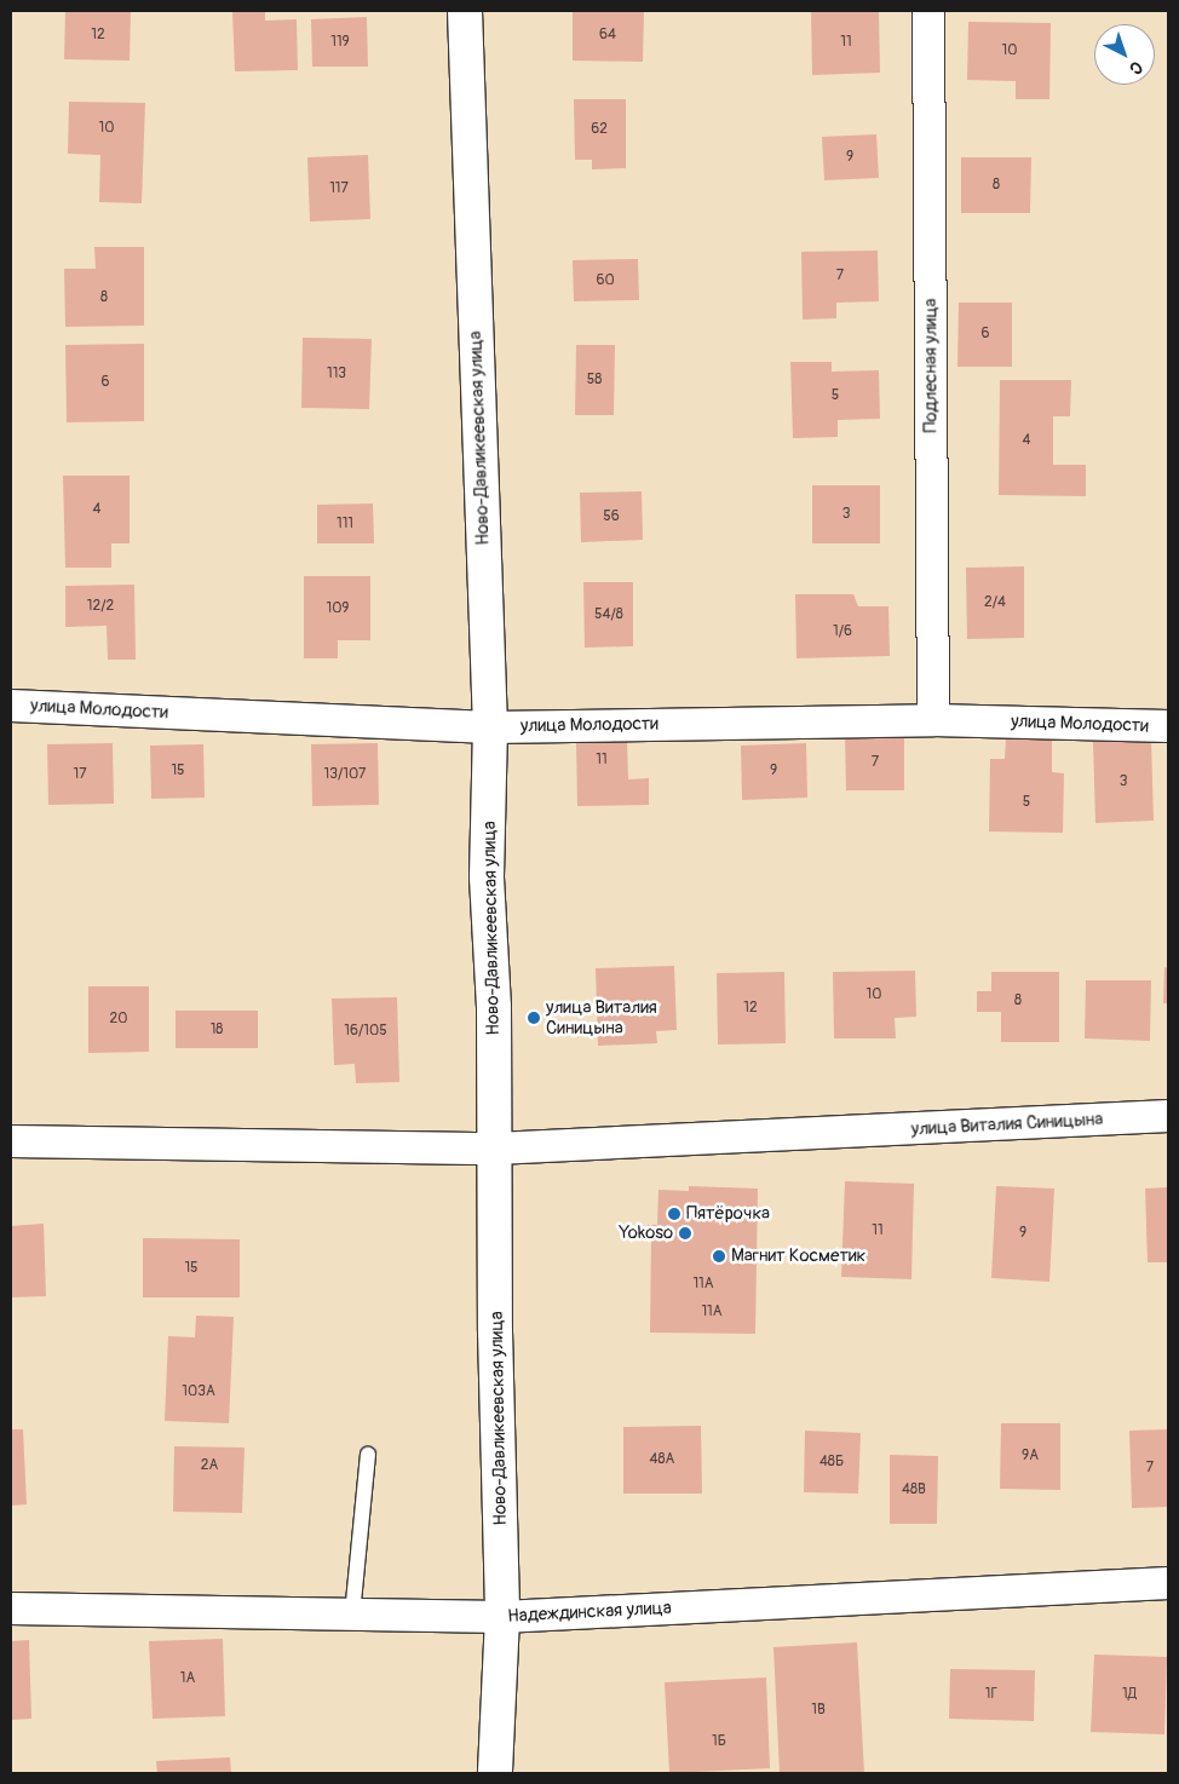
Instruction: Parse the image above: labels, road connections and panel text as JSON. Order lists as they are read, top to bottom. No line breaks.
{"streets":{"street":["Подлесная улица","Ново-Давликеевская улица","улица Молодости","улица Виталия Синицына","Надеждинская улица"]},"crossings":[["Подлесная улица","улица Молодости"],["Ново-Давликеевская улица","улица Молодости"],["Ново-Давликеевская улица","улица Виталия Синицына"],["Ново-Давликеевская улица","Надеждинская улица"]],"places":["улица Виталия Синицына","Пятёрочка","Yokoso","Магнит Косметик"],"house_numbers":["12","64","119","11","10","10","62","9","8","117","7","60","8","6","113","58","6","5","4","4","3","56","111","2/4","12/2","109","54/8","1/6","11","7","15","9","17","13/107","3","5","10","8","12","20","18","16/105","11","9","15","11А","11А","103А","9А","48А","48Б","2А","7","48В","1А","1Г","1Д","1В","1Б"],"north":"bottom right"}
